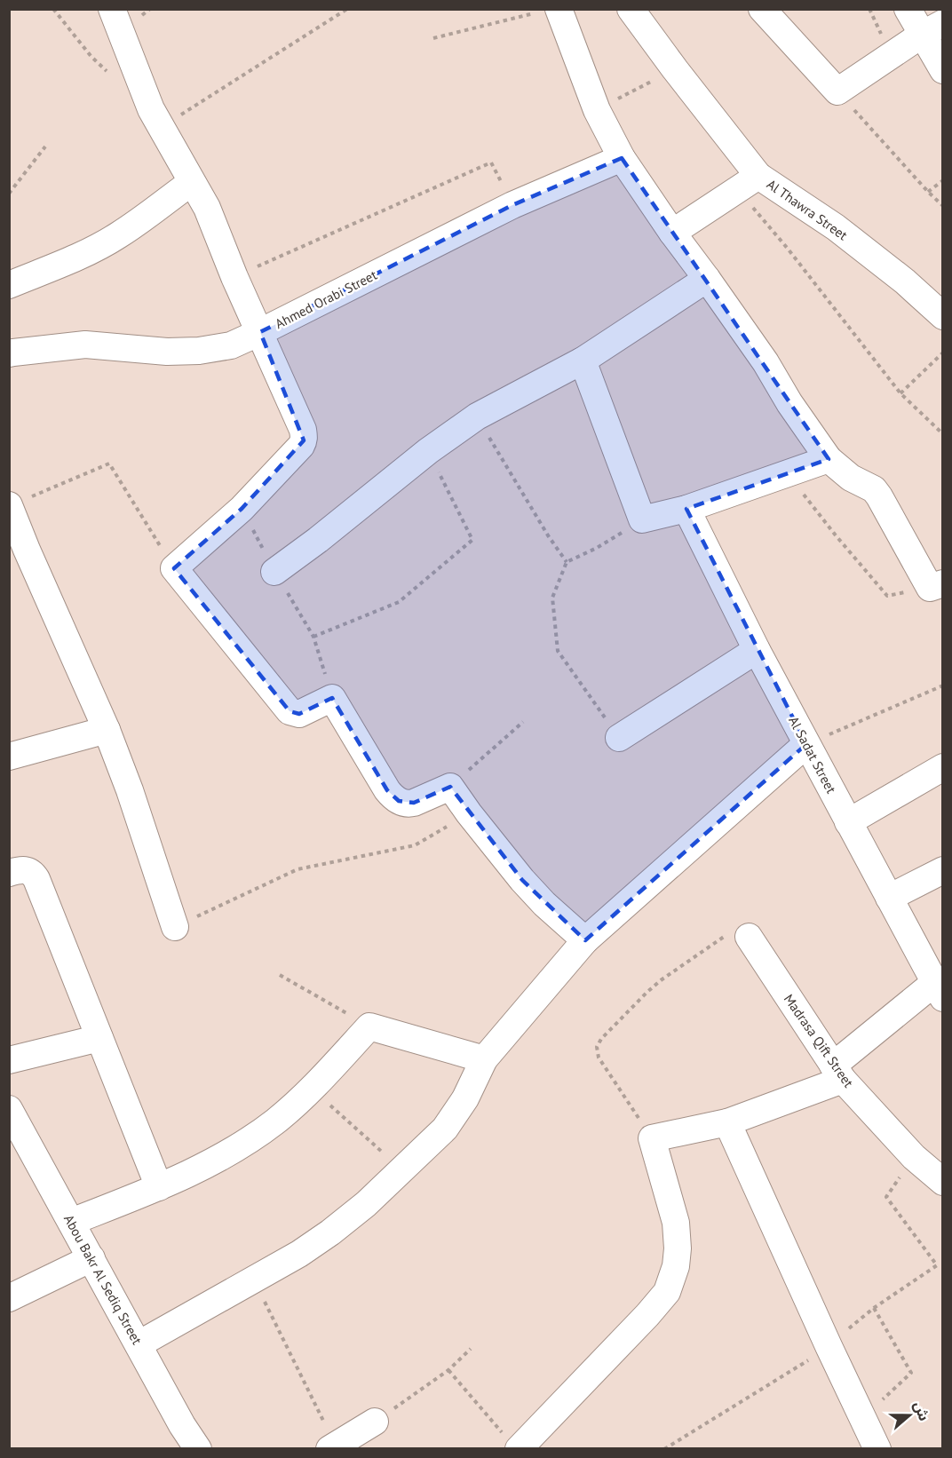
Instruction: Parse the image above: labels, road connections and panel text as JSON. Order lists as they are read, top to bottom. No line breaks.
{"streets":{"street":["Al Thawra Street","Ahmed Orabi Street","Al Sadat Street","Madrasa Qift Street","Abou Bakr Al Sediq Street"]},"north":"right"}
